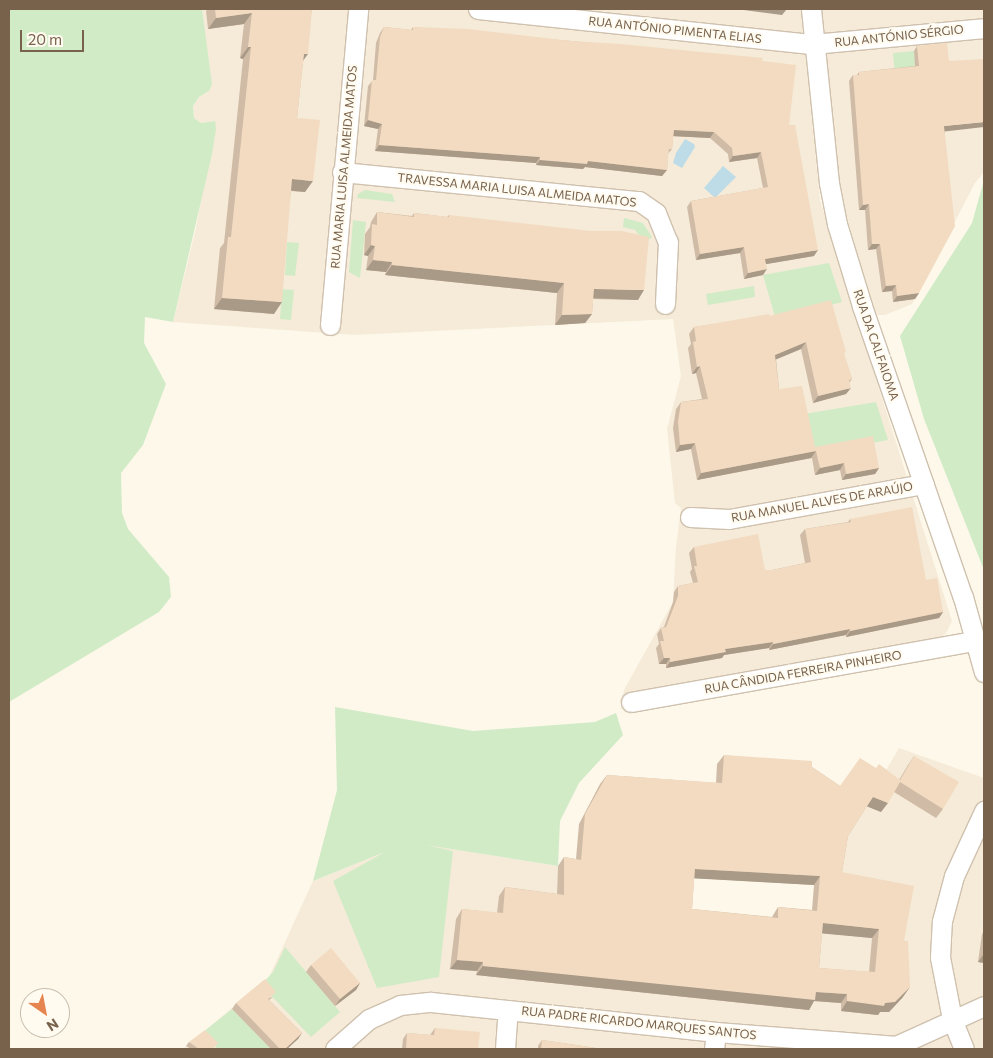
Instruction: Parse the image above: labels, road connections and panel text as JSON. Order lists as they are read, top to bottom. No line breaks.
{"streets":{"street":["RUA ANTÓNIO PIMENTA ELIAS","RUA ANTÓNIO SÉRGIO","RUA MARIA LUISA ALMEIDA MATOS","TRAVESSA MARIA LUISA ALMEIDA MATOS","RUA DA CALFAIOMA","RUA MANUEL ALVES DE ARAÚJO","RUA CÂNDIDA FERREIRA PINHEIRO","RUA PADRE RICARDO MARQUES SANTOS"]},"crossings":[["RUA ANTÓNIO PIMENTA ELIAS","RUA ANTÓNIO SÉRGIO"],["RUA ANTÓNIO PIMENTA ELIAS","RUA DA CALFAIOMA"],["RUA ANTÓNIO SÉRGIO","RUA DA CALFAIOMA"],["RUA MARIA LUISA ALMEIDA MATOS","TRAVESSA MARIA LUISA ALMEIDA MATOS"],["RUA DA CALFAIOMA","RUA MANUEL ALVES DE ARAÚJO"],["RUA DA CALFAIOMA","RUA CÂNDIDA FERREIRA PINHEIRO"]],"scale_bar":"20 m","north":"bottom right"}
